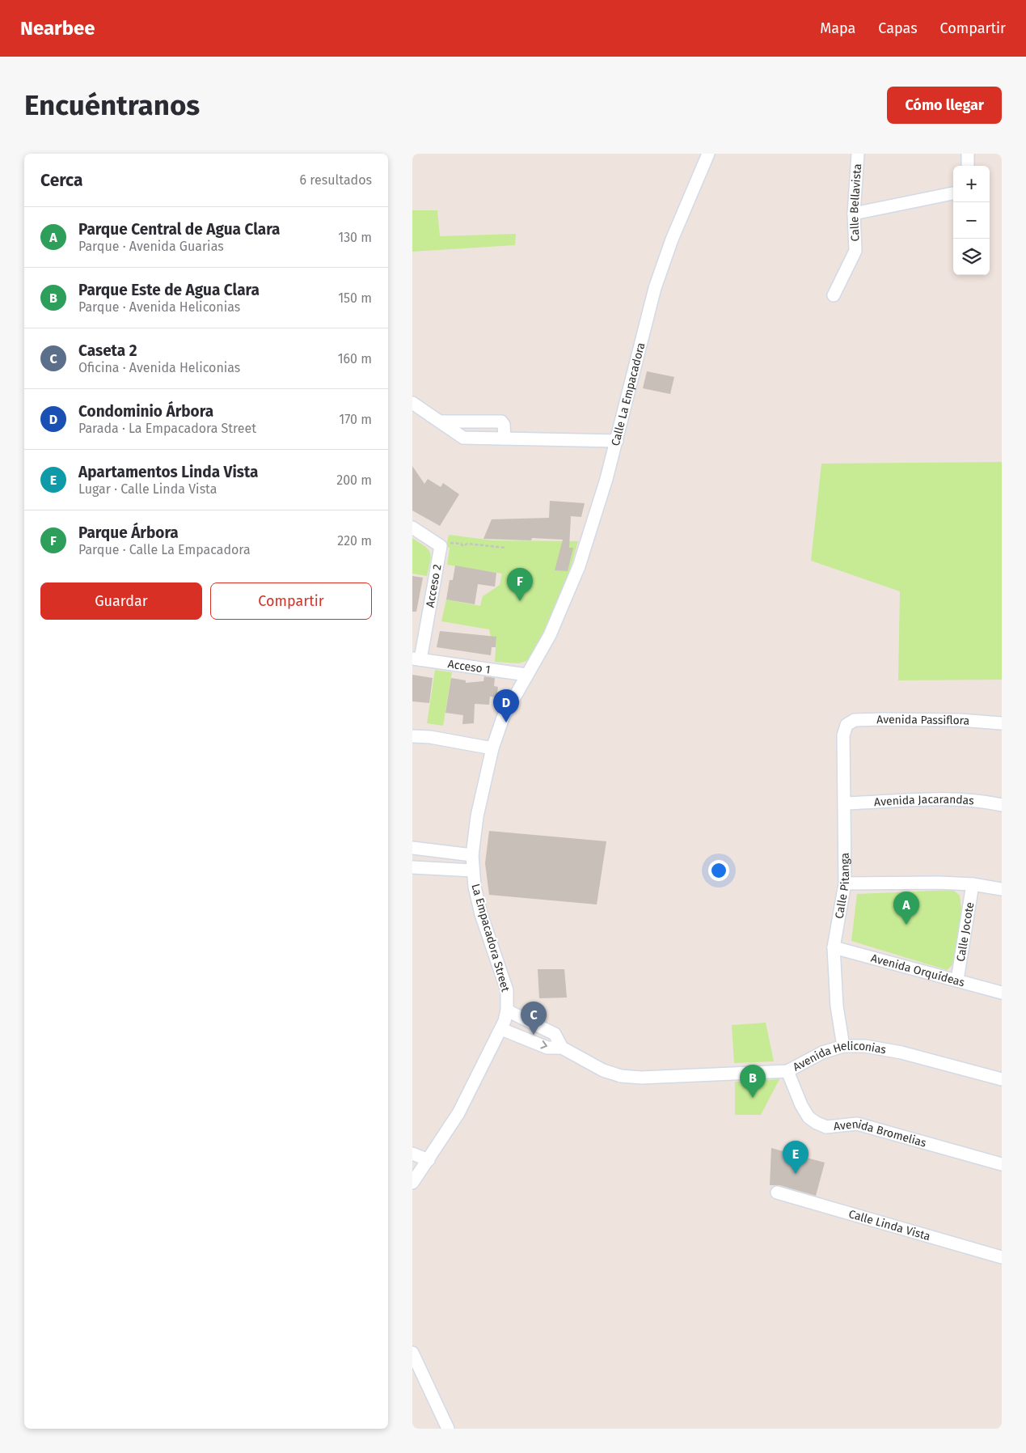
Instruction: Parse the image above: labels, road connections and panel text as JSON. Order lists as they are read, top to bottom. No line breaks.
{"streets":{"street":["Calle Bellavista","Calle La Empacadora","Acceso 2","Acceso 1","Avenida Passiflora","Avenida Jacarandas","Calle Pitanga","Calle Jocote","La Empacadora Street","Avenida Orquídeas","Avenida Heliconias","Avenida Bromelias","Calle Linda Vista"]},"crossings":[["Calle La Empacadora","La Empacadora Street"],["Acceso 2","Acceso 1"],["Acceso 1","La Empacadora Street"],["Avenida Passiflora","Calle Pitanga"],["Avenida Jacarandas","Calle Pitanga"],["Calle Pitanga","Avenida Orquídeas"],["Calle Pitanga","Avenida Heliconias"],["Calle Jocote","Avenida Orquídeas"],["La Empacadora Street","Avenida Heliconias"],["Avenida Heliconias","Avenida Bromelias"]],"page":{"header":"Nearbee","nav":["Mapa","Capas","Compartir"],"buttons":["Cómo llegar",["Guardar","Compartir"]],"title":"Encuéntranos","heading":["Cerca","6 resultados"],"map_buttons":["+","−"],"list":[{"mark":"A","name":"Parque Central de Agua Clara","note":"Parque · Avenida Guarias","value":"130 m"},{"mark":"B","name":"Parque Este de Agua Clara","note":"Parque · Avenida Heliconias","value":"150 m"},{"mark":"C","name":"Caseta 2","note":"Oficina · Avenida Heliconias","value":"160 m"},{"mark":"D","name":"Condominio Árbora","note":"Parada · La Empacadora Street","value":"170 m"},{"mark":"E","name":"Apartamentos Linda Vista","note":"Lugar · Calle Linda Vista","value":"200 m"},{"mark":"F","name":"Parque Árbora","note":"Parque · Calle La Empacadora","value":"220 m"}],"pins":["F","D","A","C","B","E"]}}
